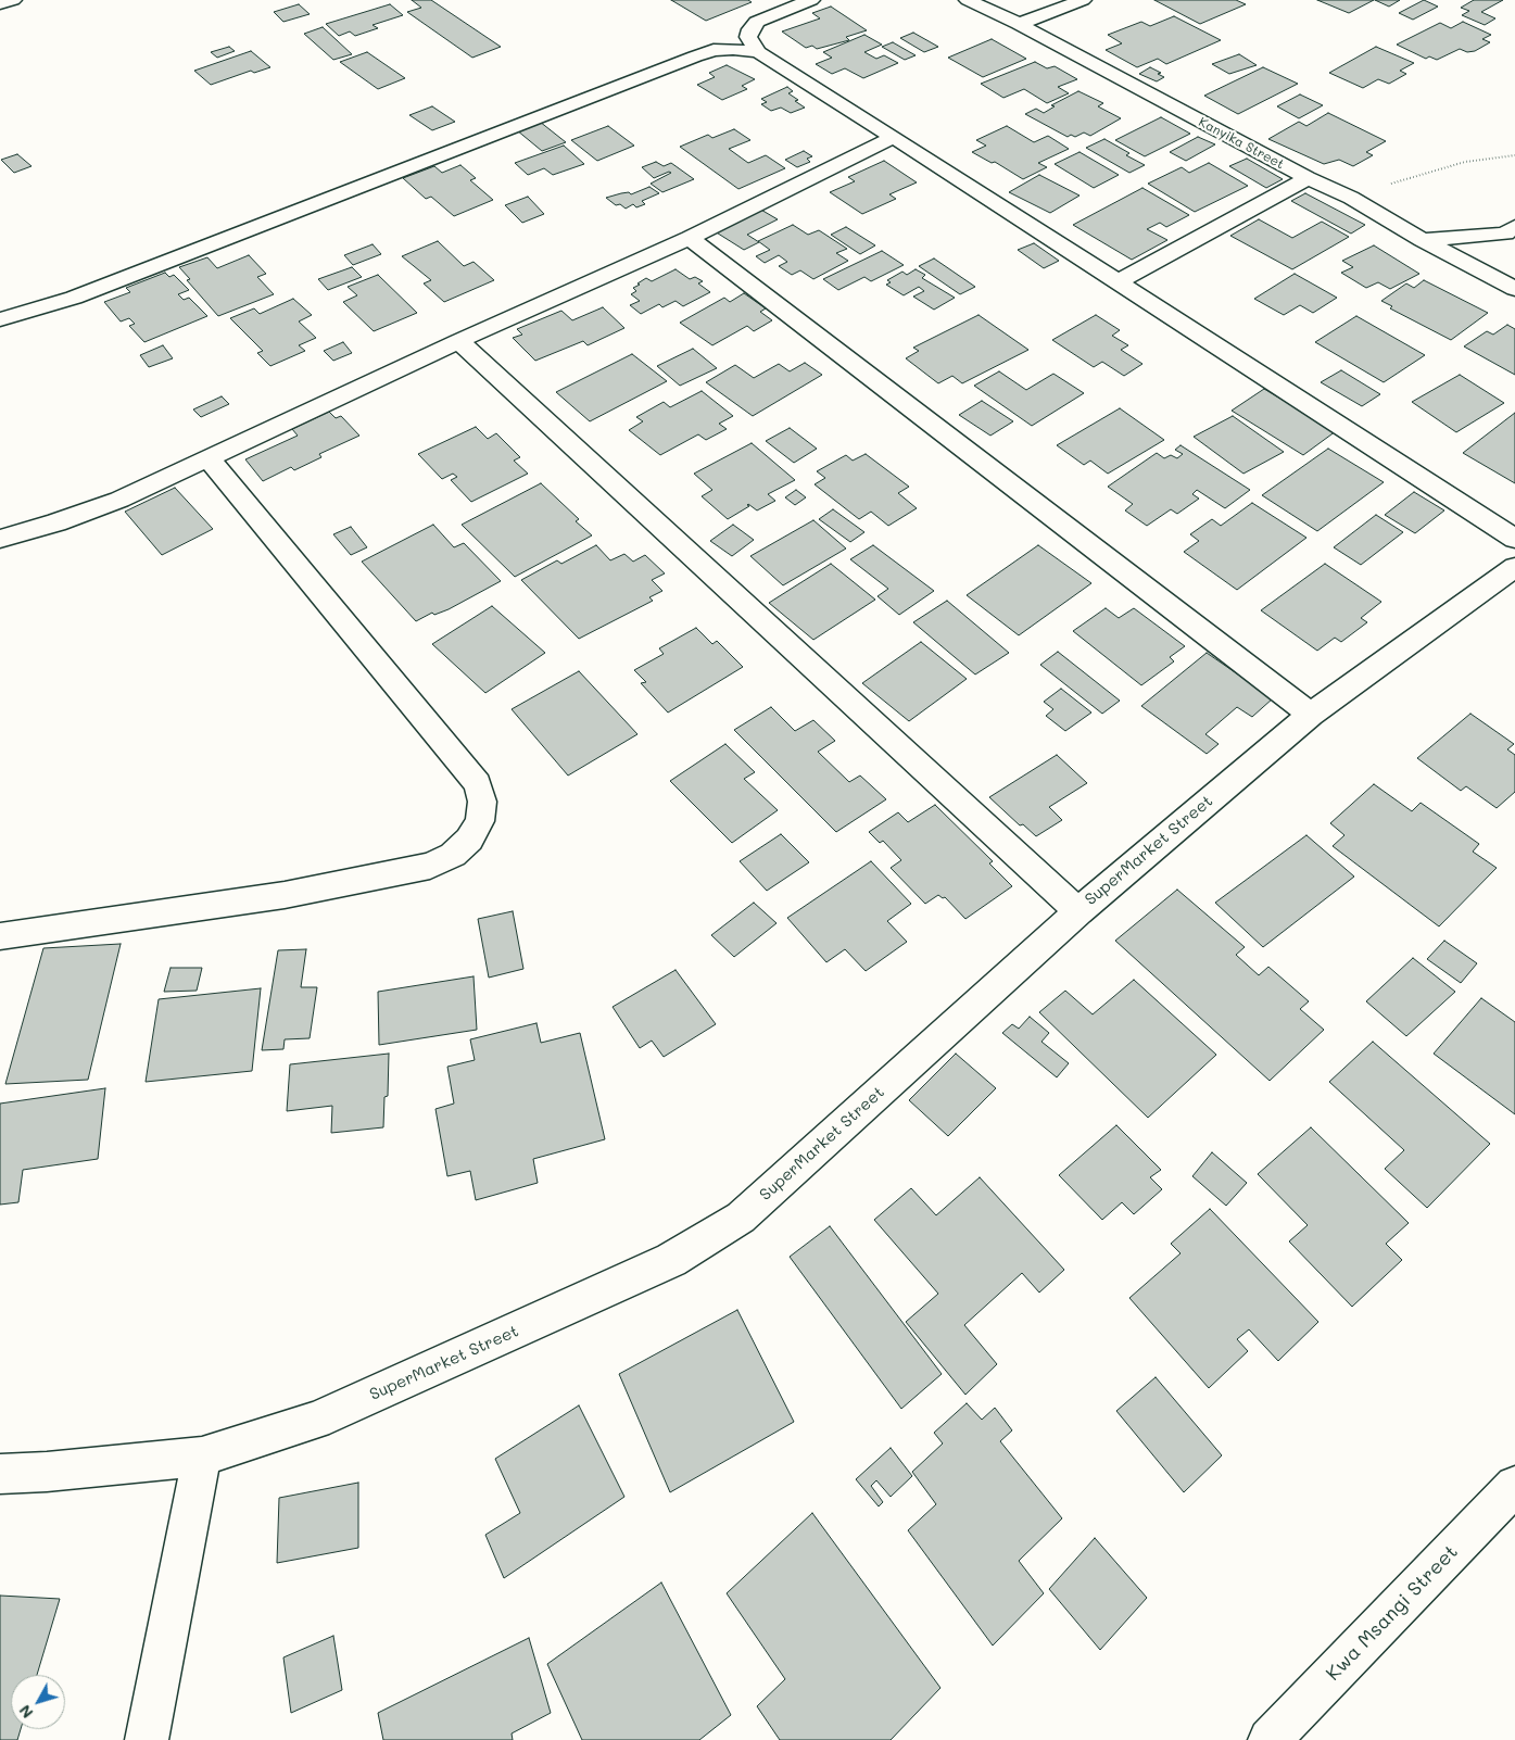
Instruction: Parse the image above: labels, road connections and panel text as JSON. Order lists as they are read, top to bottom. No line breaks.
{"streets":{"street":["Kanyika Street","SuperMarket Street","Kwa Msangi Street"]},"north":"bottom left"}
